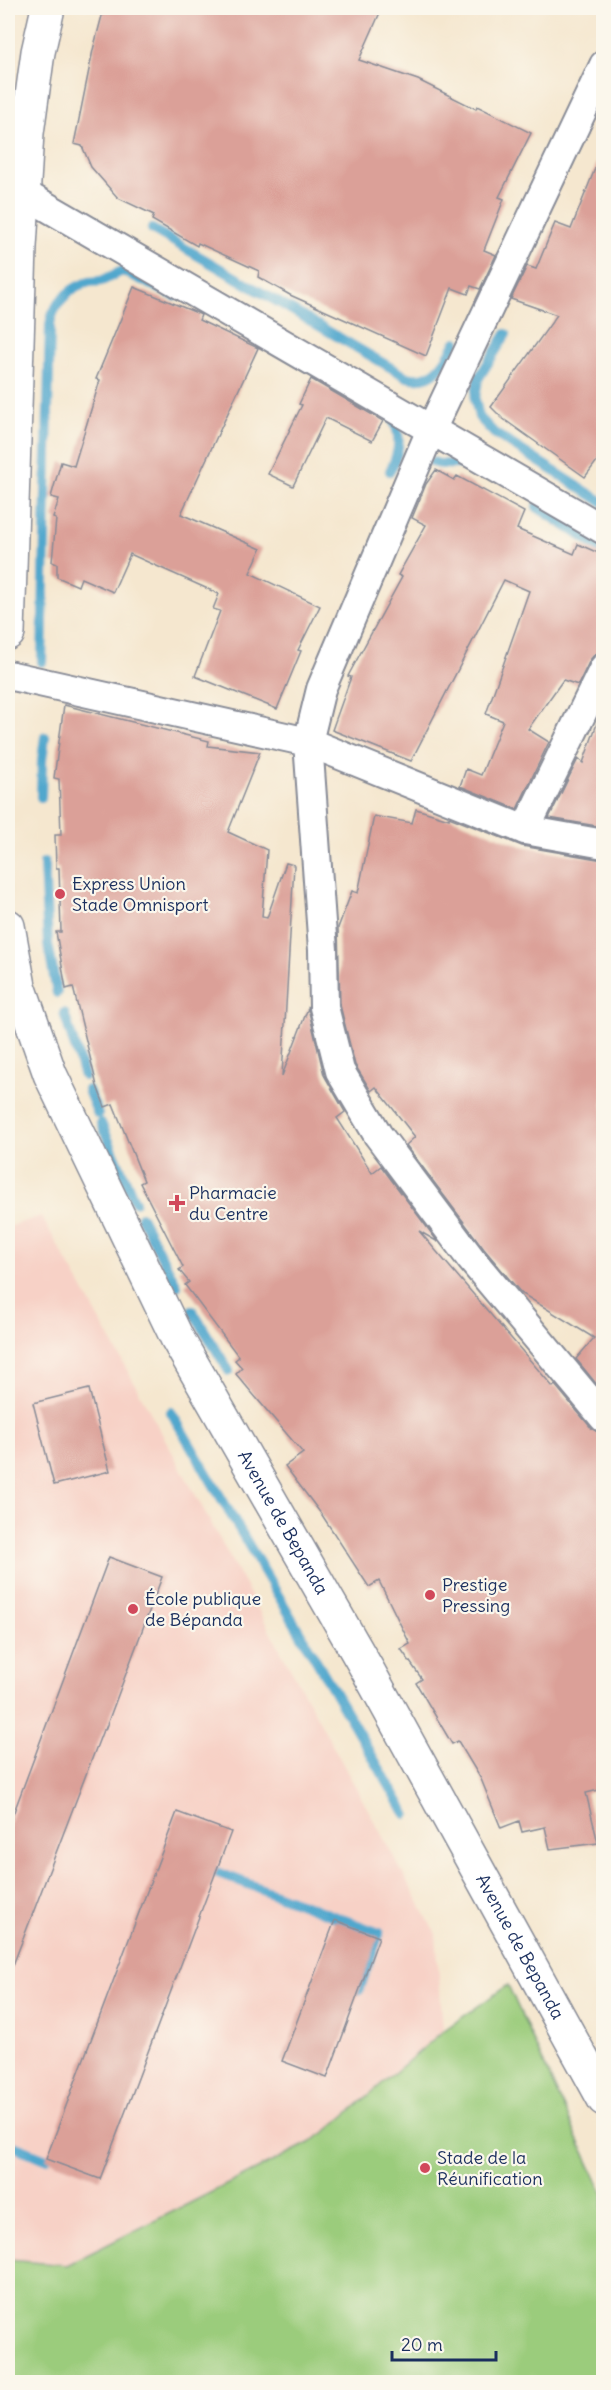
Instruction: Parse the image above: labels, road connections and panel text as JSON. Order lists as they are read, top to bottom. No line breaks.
{"streets":{"main road":["Avenue de Bepanda"]},"places":{"other":["Express Union Stade Omnisport","Prestige Pressing","École publique de Bépanda","Stade de la Réunification"],"health":["Pharmacie du Centre"]},"scale_bar":"20 m"}
